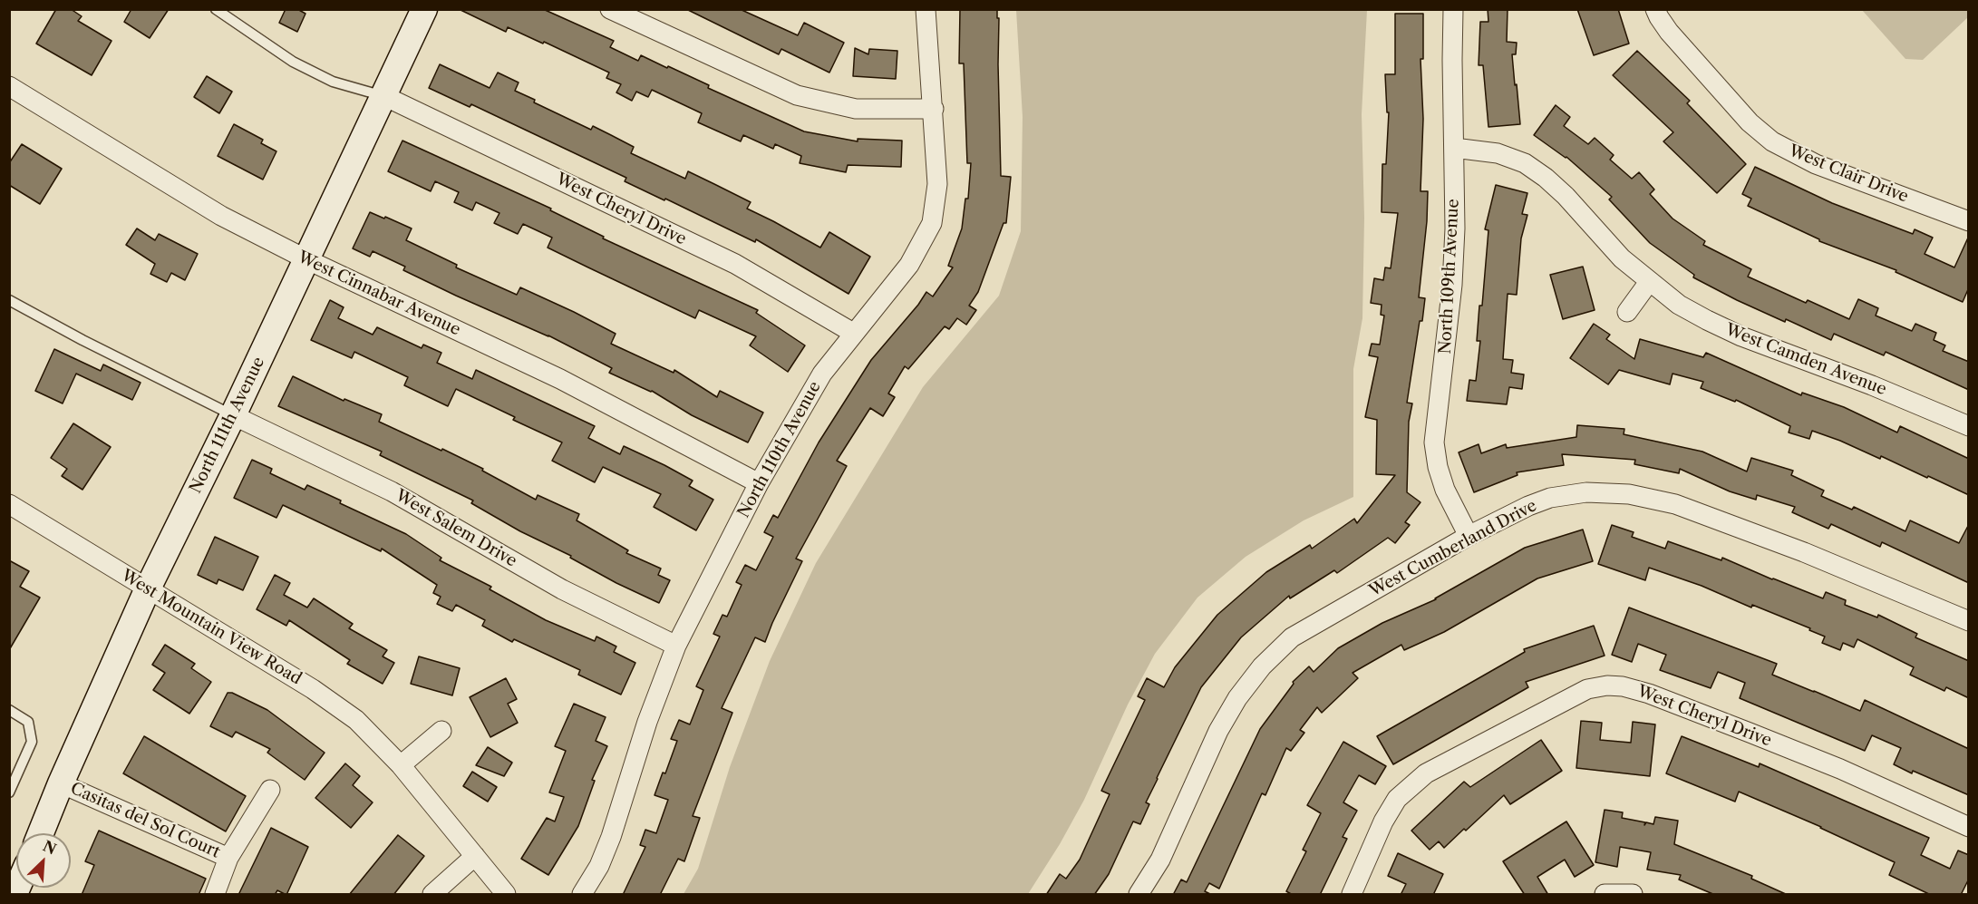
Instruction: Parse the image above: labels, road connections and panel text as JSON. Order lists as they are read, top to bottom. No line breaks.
{"streets":{"street":["West Clair Drive","West Cheryl Drive","North 109th Avenue","West Cinnabar Avenue","West Camden Avenue","North 111th Avenue","North 110th Avenue","West Salem Drive","West Cumberland Drive","West Mountain View Road","Casitas del Sol Court"]},"crossings":[["West Cheryl Drive","North 111th Avenue"],["West Cheryl Drive","North 110th Avenue"],["North 109th Avenue","West Camden Avenue"],["North 109th Avenue","West Cumberland Drive"],["West Cinnabar Avenue","North 111th Avenue"],["West Cinnabar Avenue","North 110th Avenue"],["North 111th Avenue","West Salem Drive"],["North 111th Avenue","West Mountain View Road"],["North 111th Avenue","Casitas del Sol Court"],["North 110th Avenue","West Salem Drive"]],"north":"top right"}
